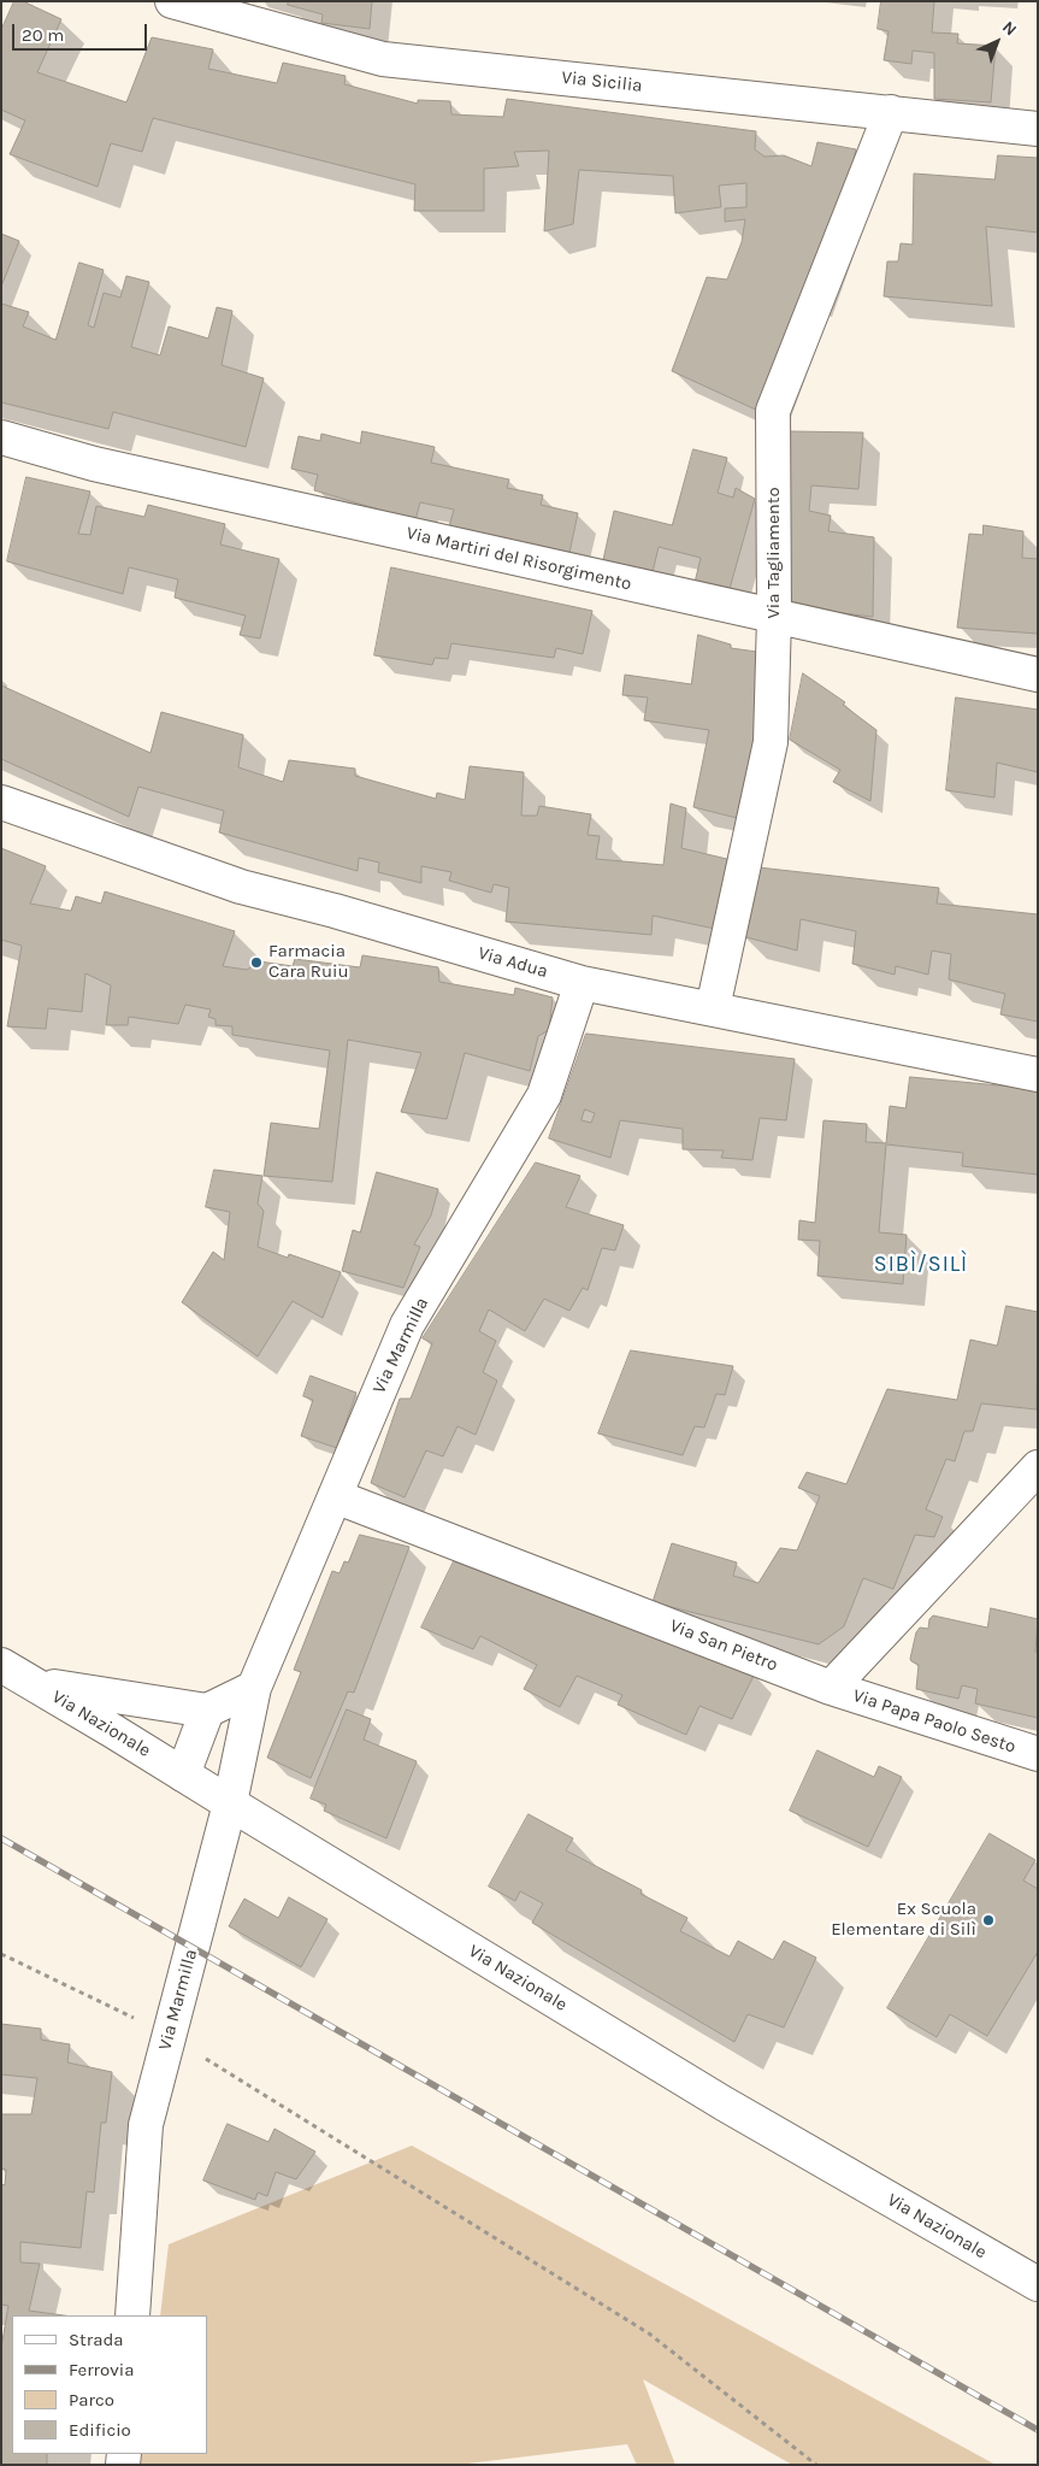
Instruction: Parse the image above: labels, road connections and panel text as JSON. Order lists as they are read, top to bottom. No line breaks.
{"streets":{"street":["Via Sicilia","Via Tagliamento","Via Martiri del Risorgimento","Via Adua","Via Marmilla","Via San Pietro","Via Papa Paolo Sesto","Via Nazionale"]},"crossings":[["Via Sicilia","Via Tagliamento"],["Via Tagliamento","Via Martiri del Risorgimento"],["Via Tagliamento","Via Adua"],["Via Adua","Via Marmilla"],["Via Marmilla","Via San Pietro"],["Via Marmilla","Via Nazionale"],["Via San Pietro","Via Papa Paolo Sesto"]],"districts":["SIBÌ/SILÌ"],"places":["Farmacia Cara Ruiu","Ex Scuola Elementare di Silì"],"legend":["Strada","Ferrovia","Parco","Edificio"],"scale_bar":"20 m","north":"top right"}
